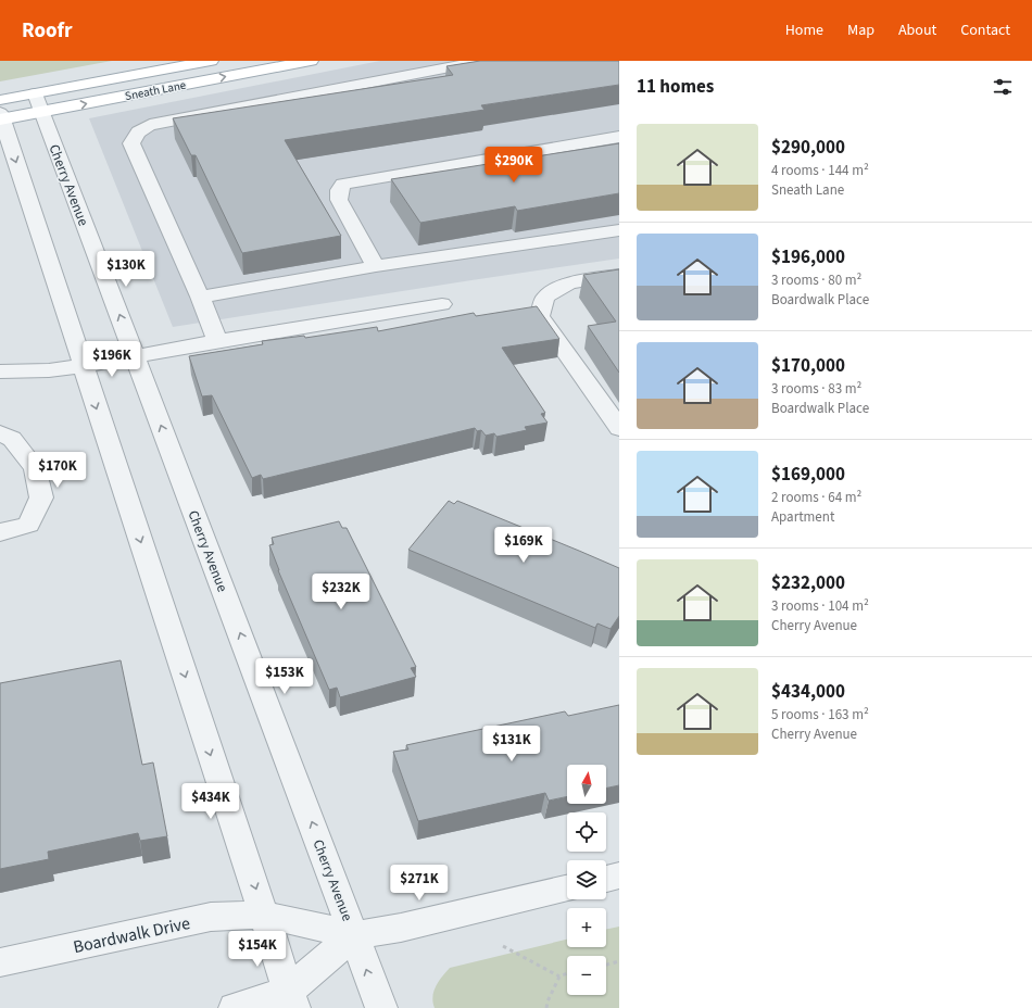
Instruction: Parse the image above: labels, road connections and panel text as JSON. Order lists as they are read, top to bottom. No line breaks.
{"streets":{"main road":["Sneath Lane"],"street":["Cherry Avenue","Boardwalk Drive"]},"crossings":[["Sneath Lane","Cherry Avenue"],["Cherry Avenue","Boardwalk Drive"]],"north":"top","page":{"header":"Roofr","nav":["Home","Map","About","Contact"],"heading":"11 homes","list":[{"name":"$290,000","note":"4 rooms · 144 m² · Sneath Lane"},{"name":"$196,000","note":"3 rooms · 80 m² · Boardwalk Place"},{"name":"$170,000","note":"3 rooms · 83 m² · Boardwalk Place"},{"name":"$169,000","note":"2 rooms · 64 m² · Apartment"},{"name":"$232,000","note":"3 rooms · 104 m² · Cherry Avenue"},{"name":"$434,000","note":"5 rooms · 163 m² · Cherry Avenue"}],"price":["$290K","$130K","$196K","$170K","$169K","$232K","$153K","$131K","$434K","$271K","$154K"],"map_buttons":["+","−"]}}
